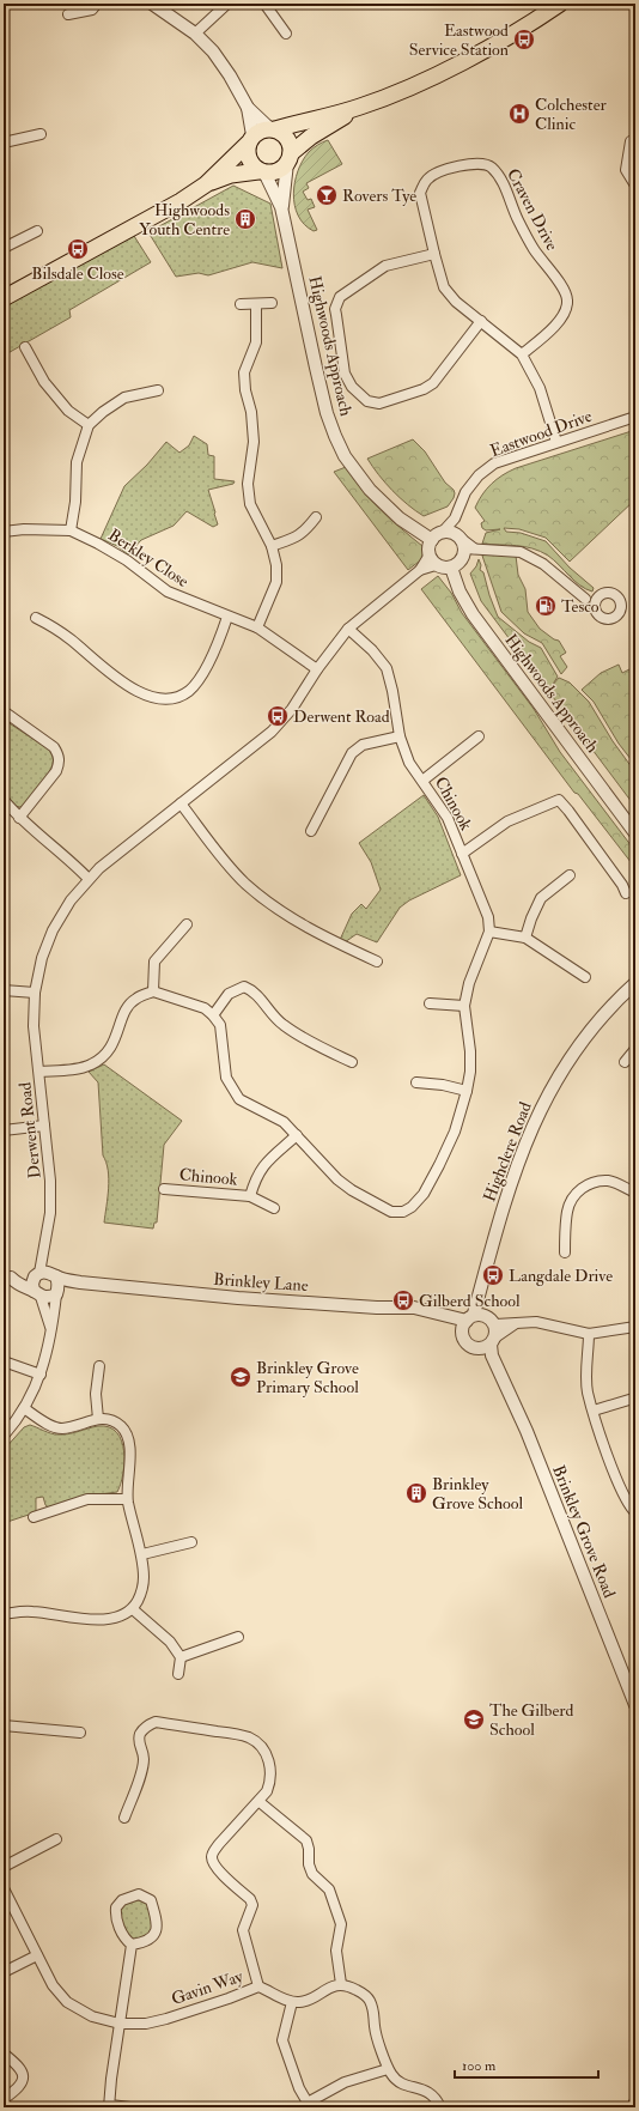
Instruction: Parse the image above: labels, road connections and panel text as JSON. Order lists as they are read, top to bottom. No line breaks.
{"streets":{"street":["Craven Drive","Highwoods Approach","Eastwood Drive","Berkley Close","Chinook","Derwent Road","Highclere Road","Brinkley Lane","Brinkley Grove Road","Gavin Way"]},"crossings":[["Craven Drive","Eastwood Drive"],["Highwoods Approach","Eastwood Drive"],["Highwoods Approach","Derwent Road"],["Eastwood Drive","Derwent Road"],["Berkley Close","Derwent Road"],["Chinook","Derwent Road"],["Derwent Road","Brinkley Lane"],["Highclere Road","Brinkley Lane"],["Highclere Road","Brinkley Grove Road"],["Brinkley Lane","Brinkley Grove Road"]],"places":{"bus stop":["Eastwood Service Station","Bilsdale Close","Derwent Road","Langdale Drive","Gilberd School"],"hospital":["Colchester Clinic"],"bar":["Rovers Tye"],"building":["Highwoods Youth Centre","Brinkley Grove School"],"fuel station":["Tesco"],"school or university":["Brinkley Grove Primary School","The Gilberd School"]},"scale_bar":"100 m"}
